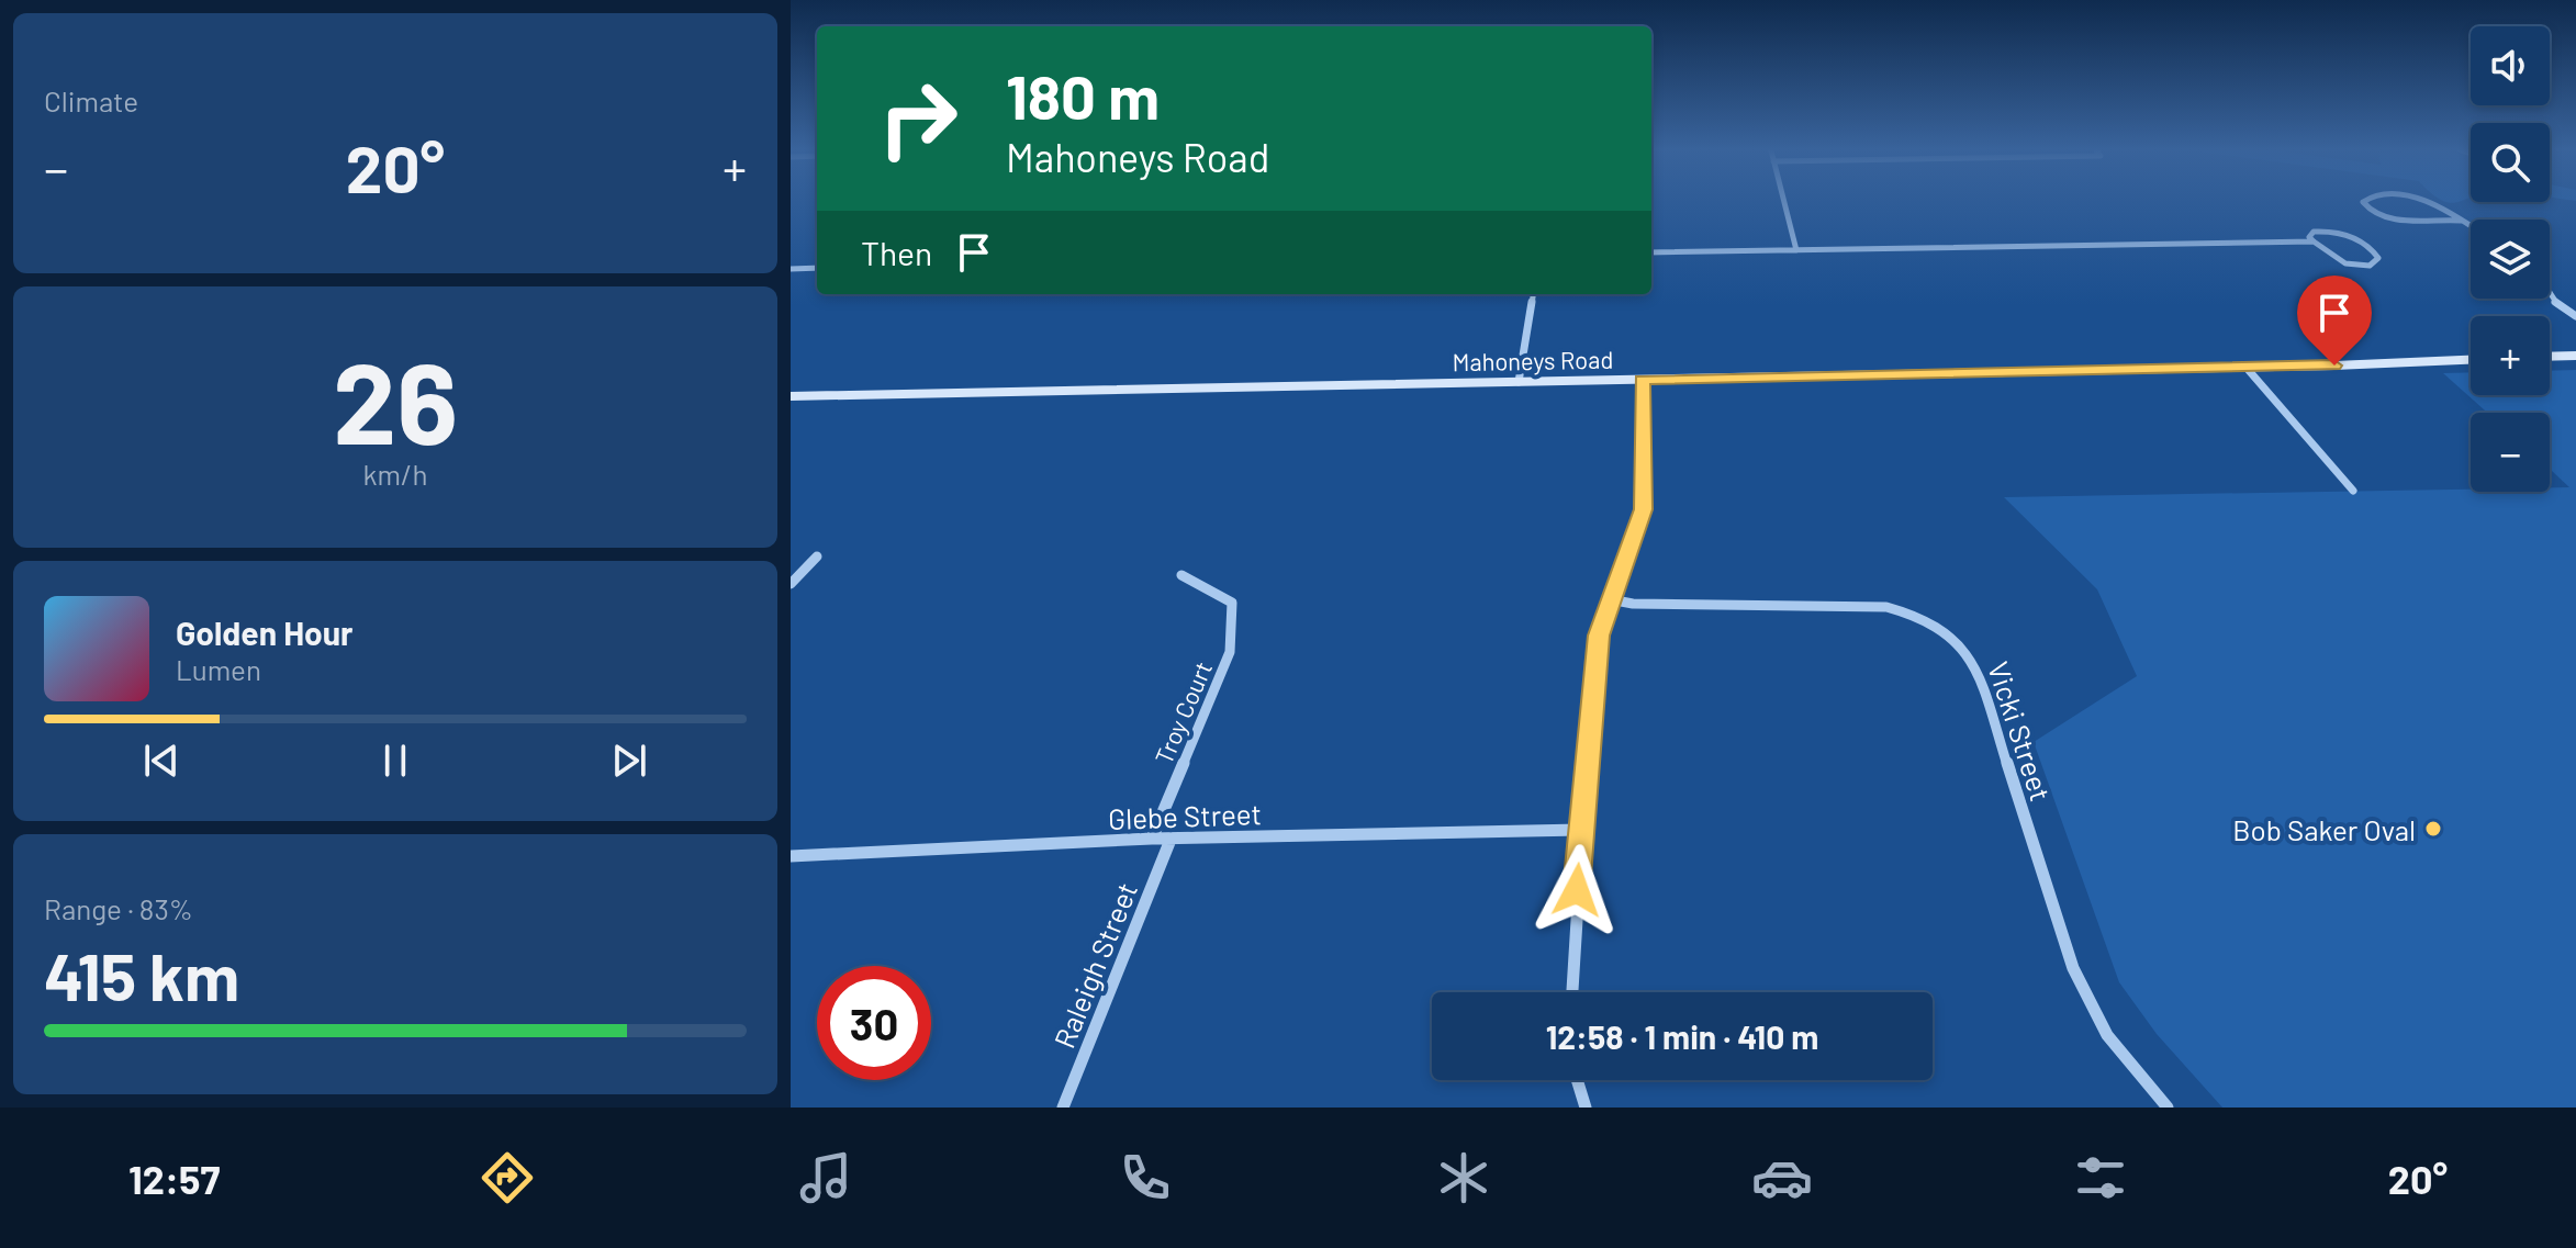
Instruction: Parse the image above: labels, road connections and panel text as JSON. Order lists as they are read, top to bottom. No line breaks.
{"streets":{"main road":["Mahoneys Road"],"street":["Troy Court","Vicki Street","Glebe Street","Raleigh Street"]},"crossings":[["Troy Court","Glebe Street"],["Glebe Street","Raleigh Street"]],"places":["Bob Saker Oval"],"page":{"tile":["Climate",["26","km/h"],["Range · 83%","415 km"]],"map_buttons":["+","−"],"turn":["180 m","Mahoneys Road"],"heat":["−","20°","+"],"then":"Then","song":["Golden Hour","Lumen"],"limit":"30","trip":"12:58 · 1 min · 410 m","tabs":["12:57","20°"]}}
